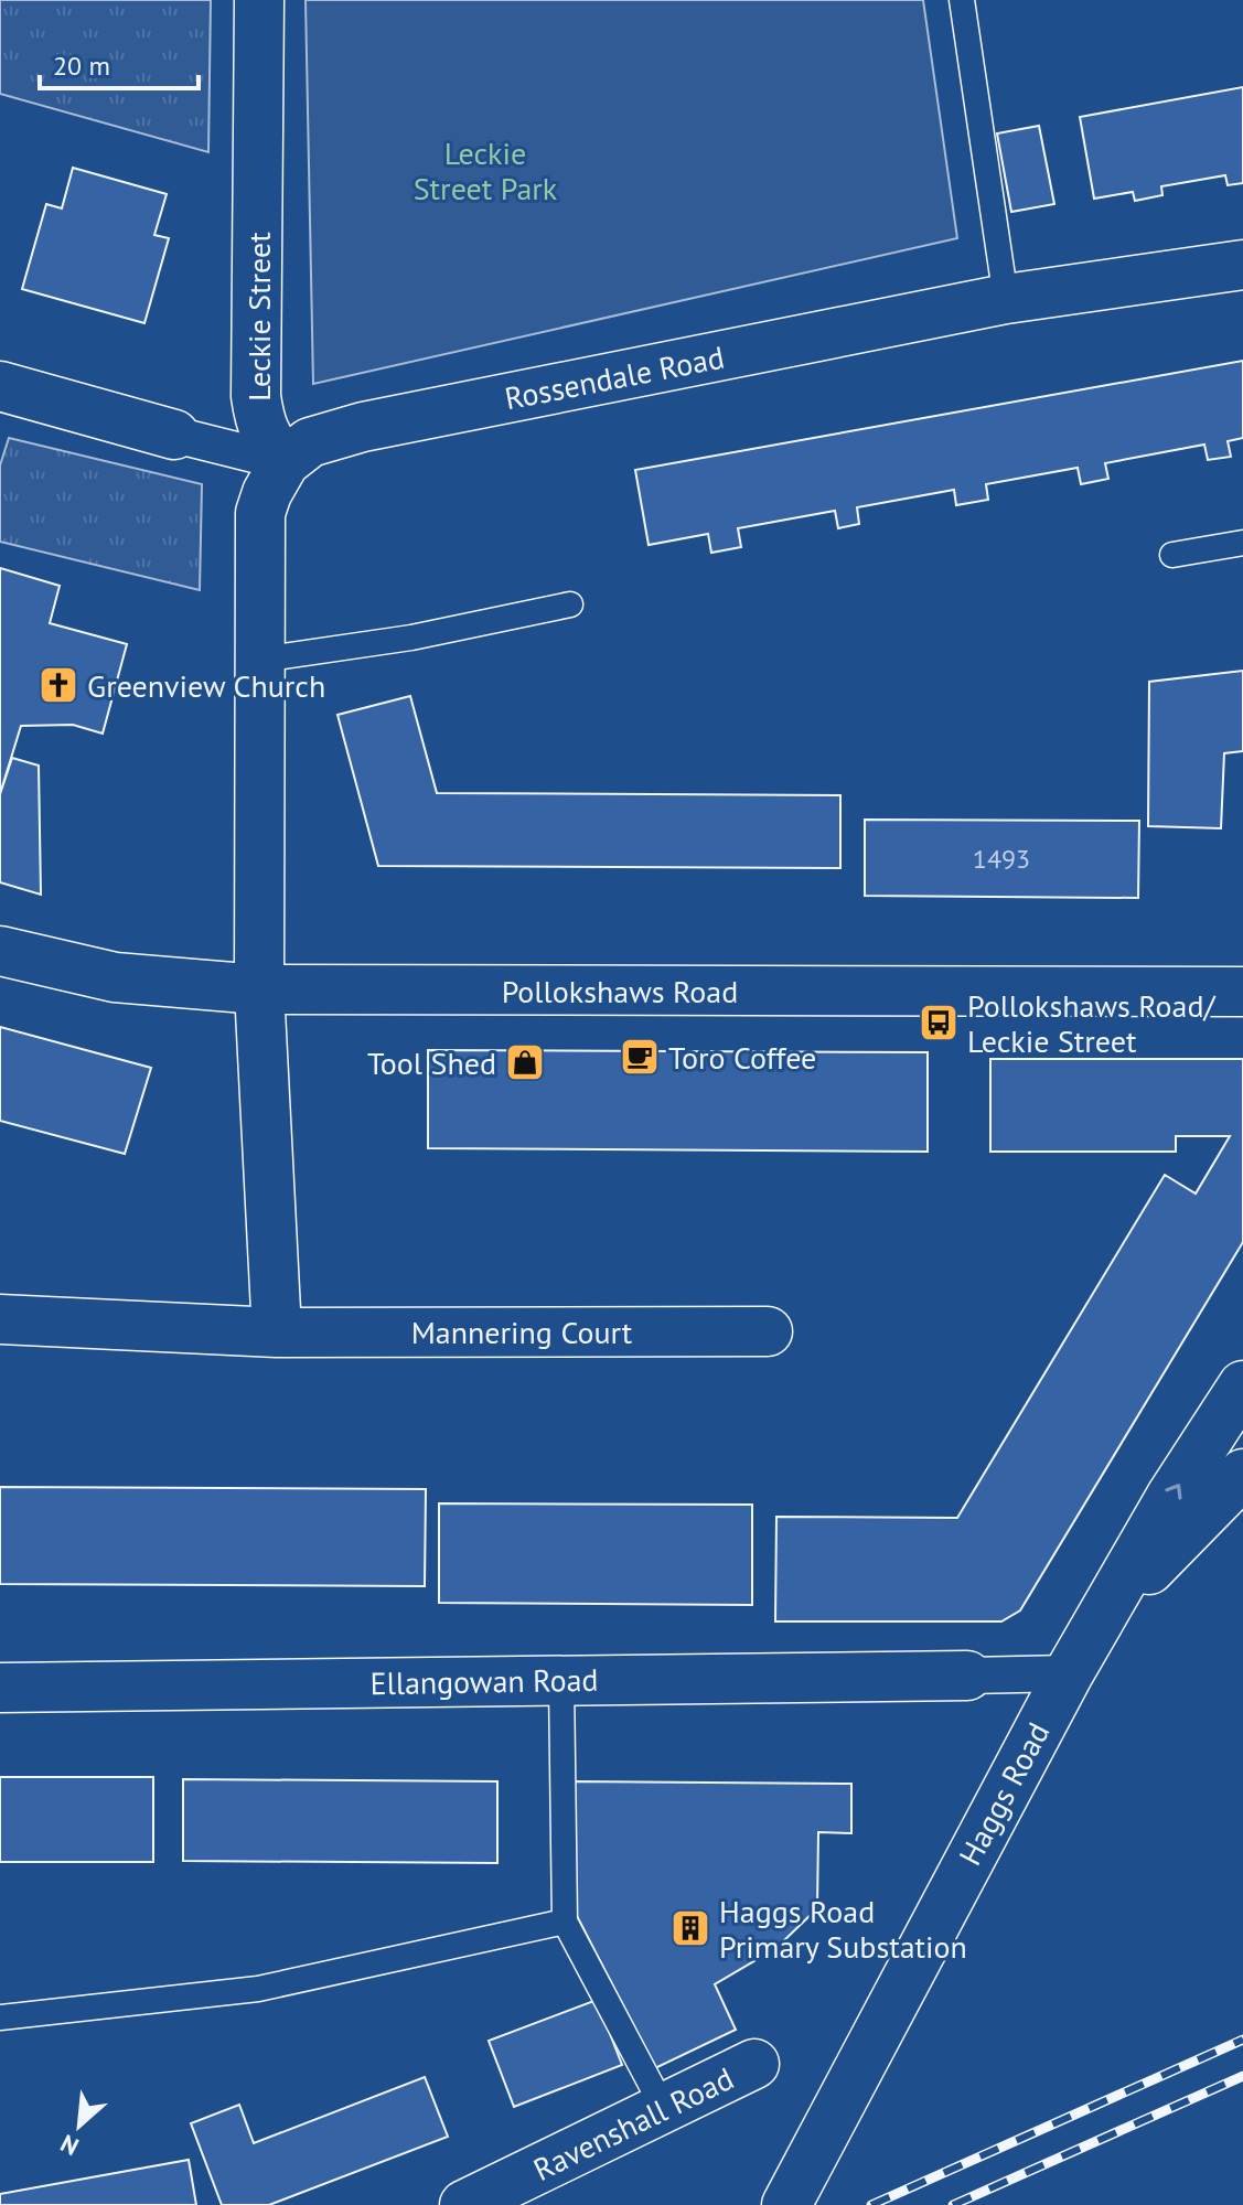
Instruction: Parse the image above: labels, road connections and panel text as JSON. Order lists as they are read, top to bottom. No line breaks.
{"streets":{"street":["Leckie Street","Rossendale Road","Pollokshaws Road","Mannering Court","Ellangowan Road","Haggs Road","Ravenshall Road"]},"crossings":[["Leckie Street","Rossendale Road"]],"parks":["Leckie Street Park"],"places":{"church":["Greenview Church"],"bus stop":["Pollokshaws Road/ Leckie Street"],"cafe":["Toro Coffee"],"shop":["Tool Shed"],"building":["Haggs Road Primary Substation"]},"house_numbers":["1493"],"scale_bar":"20 m","north":"bottom left"}
